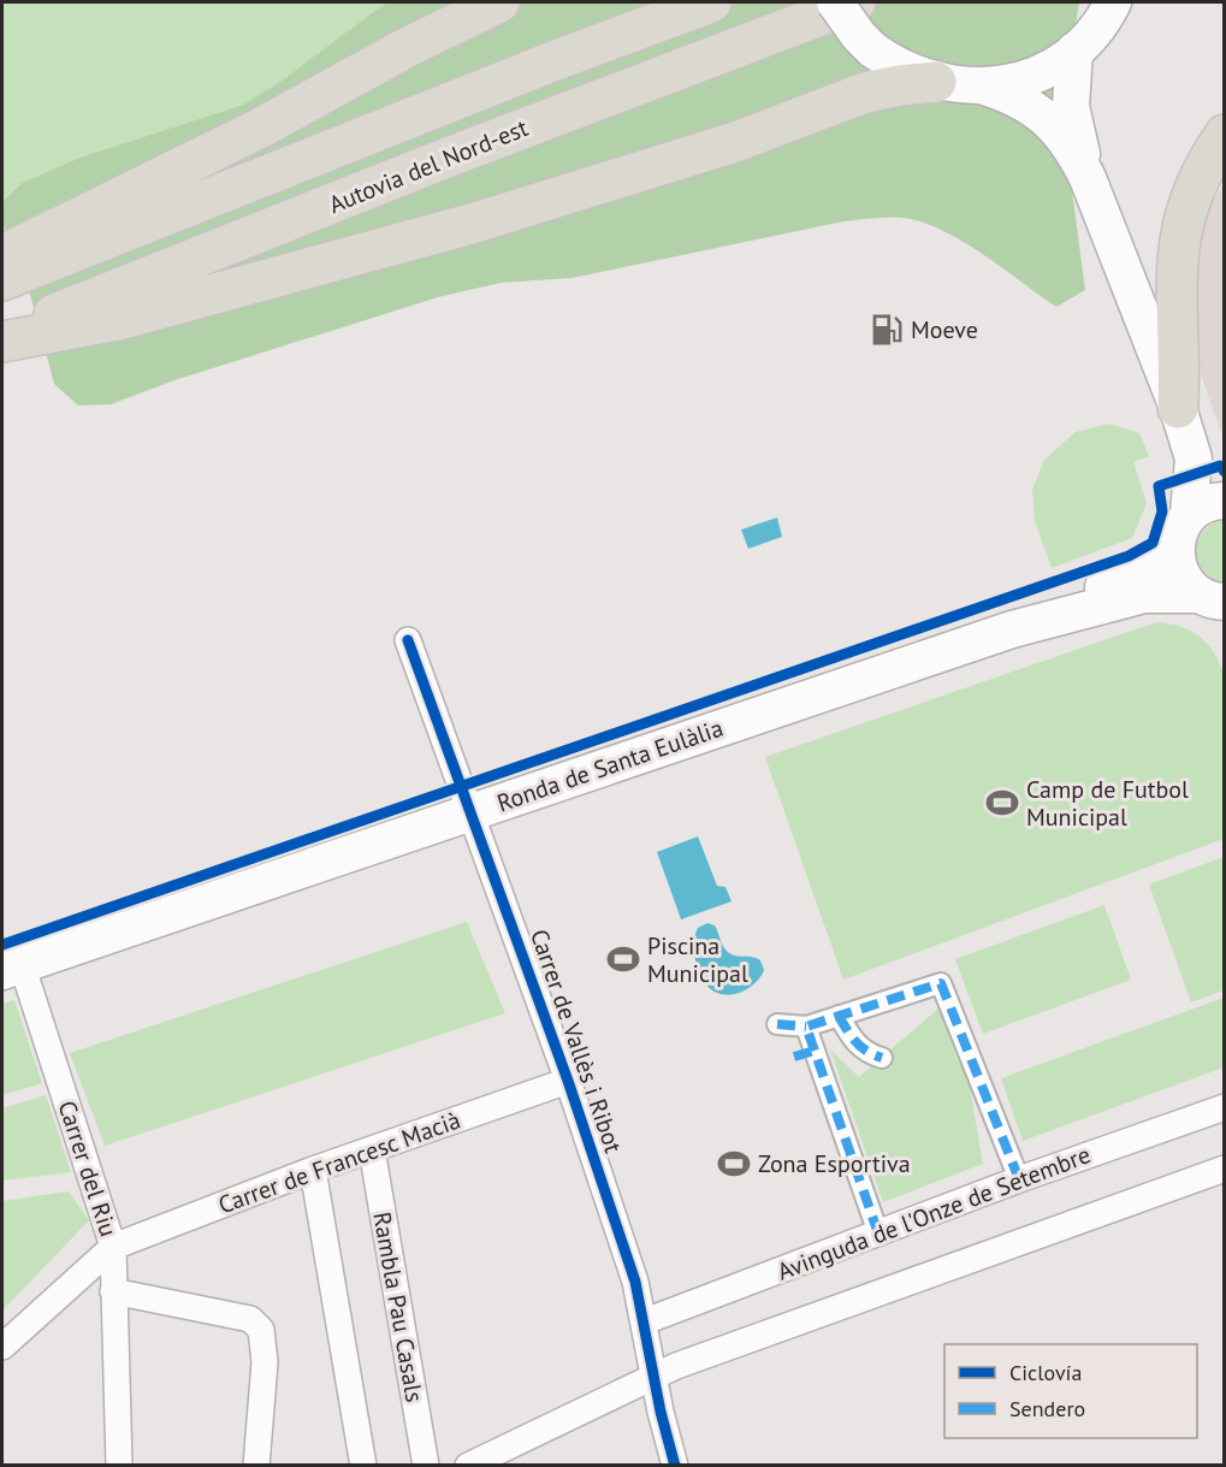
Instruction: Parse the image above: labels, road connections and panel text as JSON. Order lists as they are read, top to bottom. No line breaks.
{"streets":{"highway":["Autovia del Nord-est"],"main road":["Ronda de Santa Eulàlia"],"street":["Carrer de Vallès i Ribot","Carrer de Francesc Macià","Carrer del Riu","Avinguda de l'Onze de Setembre","Rambla Pau Casals"]},"crossings":[["Ronda de Santa Eulàlia","Carrer de Vallès i Ribot"],["Ronda de Santa Eulàlia","Carrer del Riu"],["Carrer de Vallès i Ribot","Carrer de Francesc Macià"],["Carrer de Vallès i Ribot","Avinguda de l'Onze de Setembre"],["Carrer de Francesc Macià","Carrer del Riu"],["Carrer de Francesc Macià","Rambla Pau Casals"]],"places":{"fuel station":["Moeve"],"sports":["Camp de Futbol Municipal","Piscina Municipal","Zona Esportiva"]},"legend":["Ciclovía","Sendero"]}
